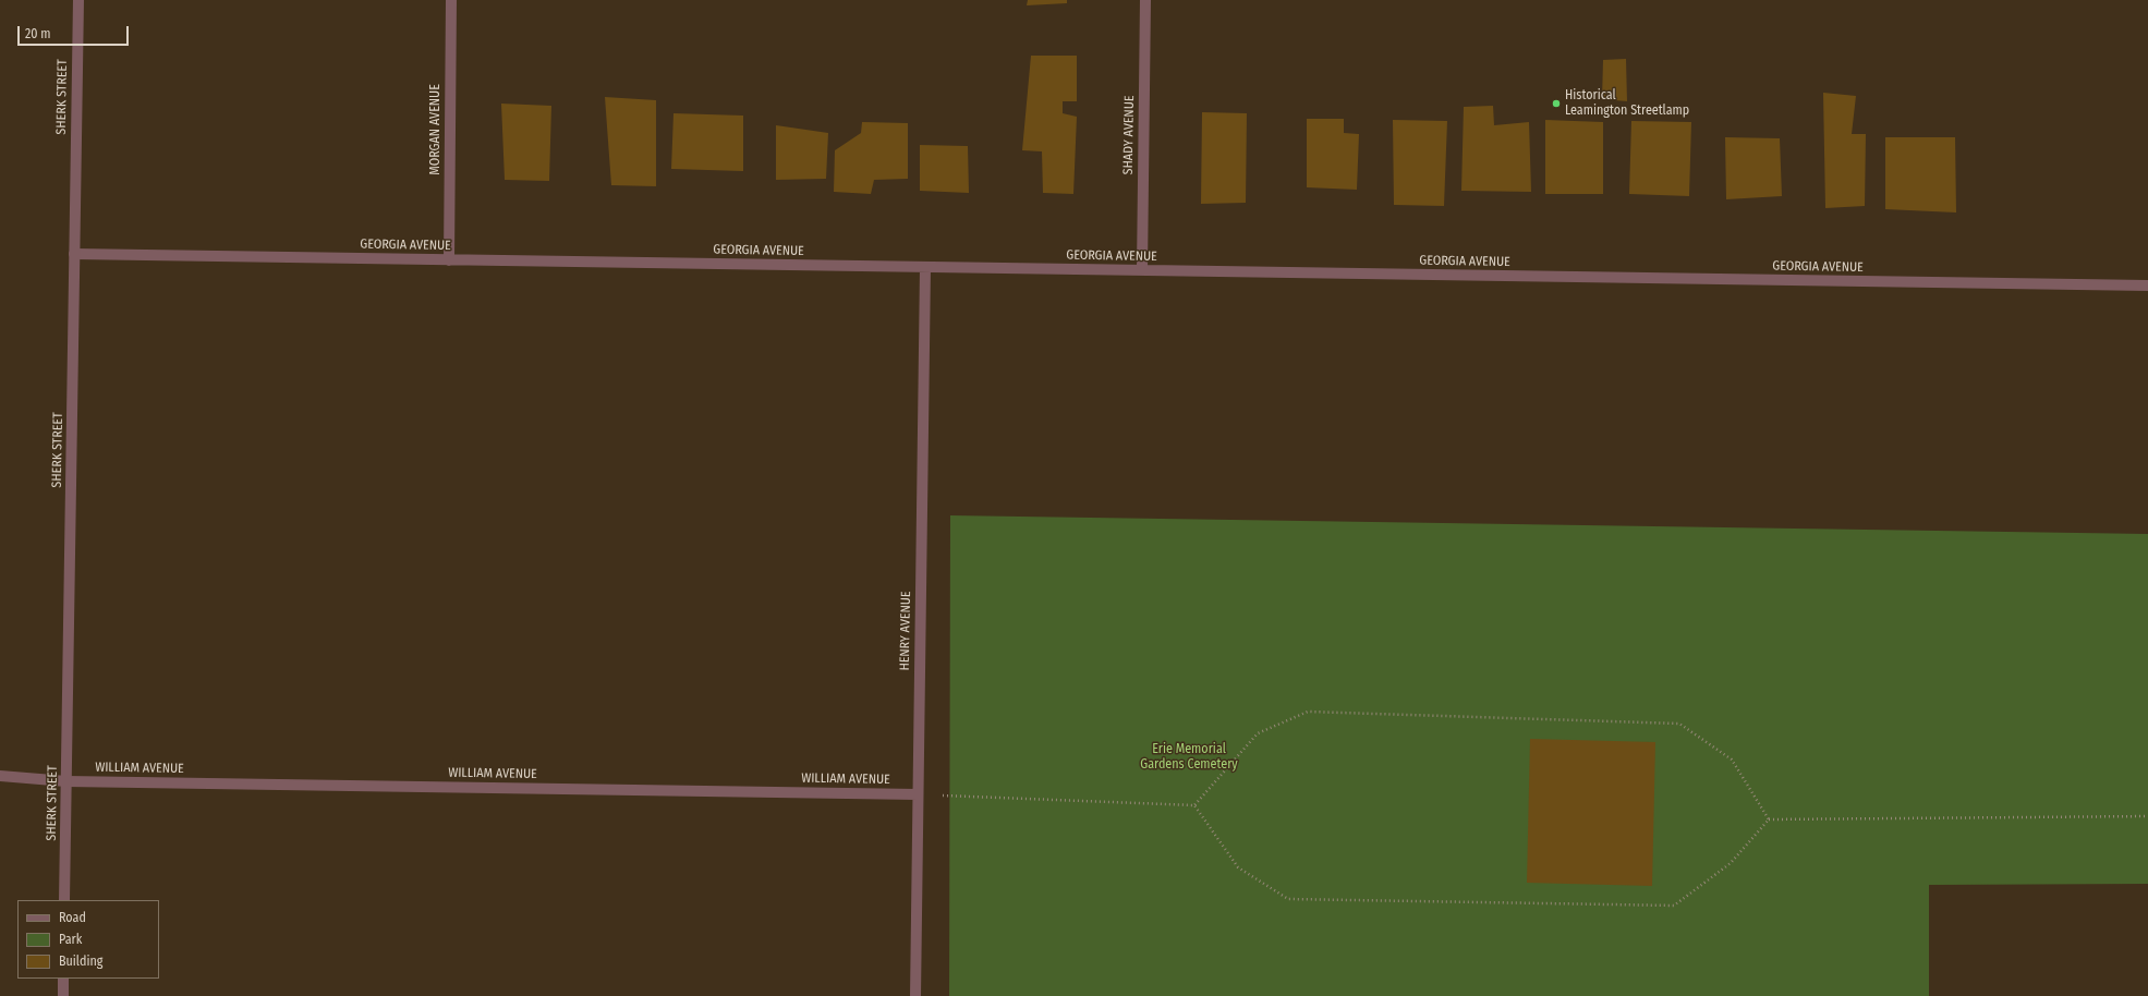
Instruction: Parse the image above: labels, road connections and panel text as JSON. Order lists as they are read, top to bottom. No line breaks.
{"streets":{"street":["SHERK STREET","MORGAN AVENUE","SHADY AVENUE","GEORGIA AVENUE","HENRY AVENUE","WILLIAM AVENUE"]},"crossings":[["SHERK STREET","GEORGIA AVENUE"],["SHERK STREET","WILLIAM AVENUE"],["MORGAN AVENUE","GEORGIA AVENUE"],["SHADY AVENUE","GEORGIA AVENUE"],["GEORGIA AVENUE","HENRY AVENUE"],["HENRY AVENUE","WILLIAM AVENUE"]],"parks":["Erie Memorial Gardens Cemetery"],"places":["Historical Leamington Streetlamp"],"legend":["Road","Park","Building"],"scale_bar":"20 m"}
